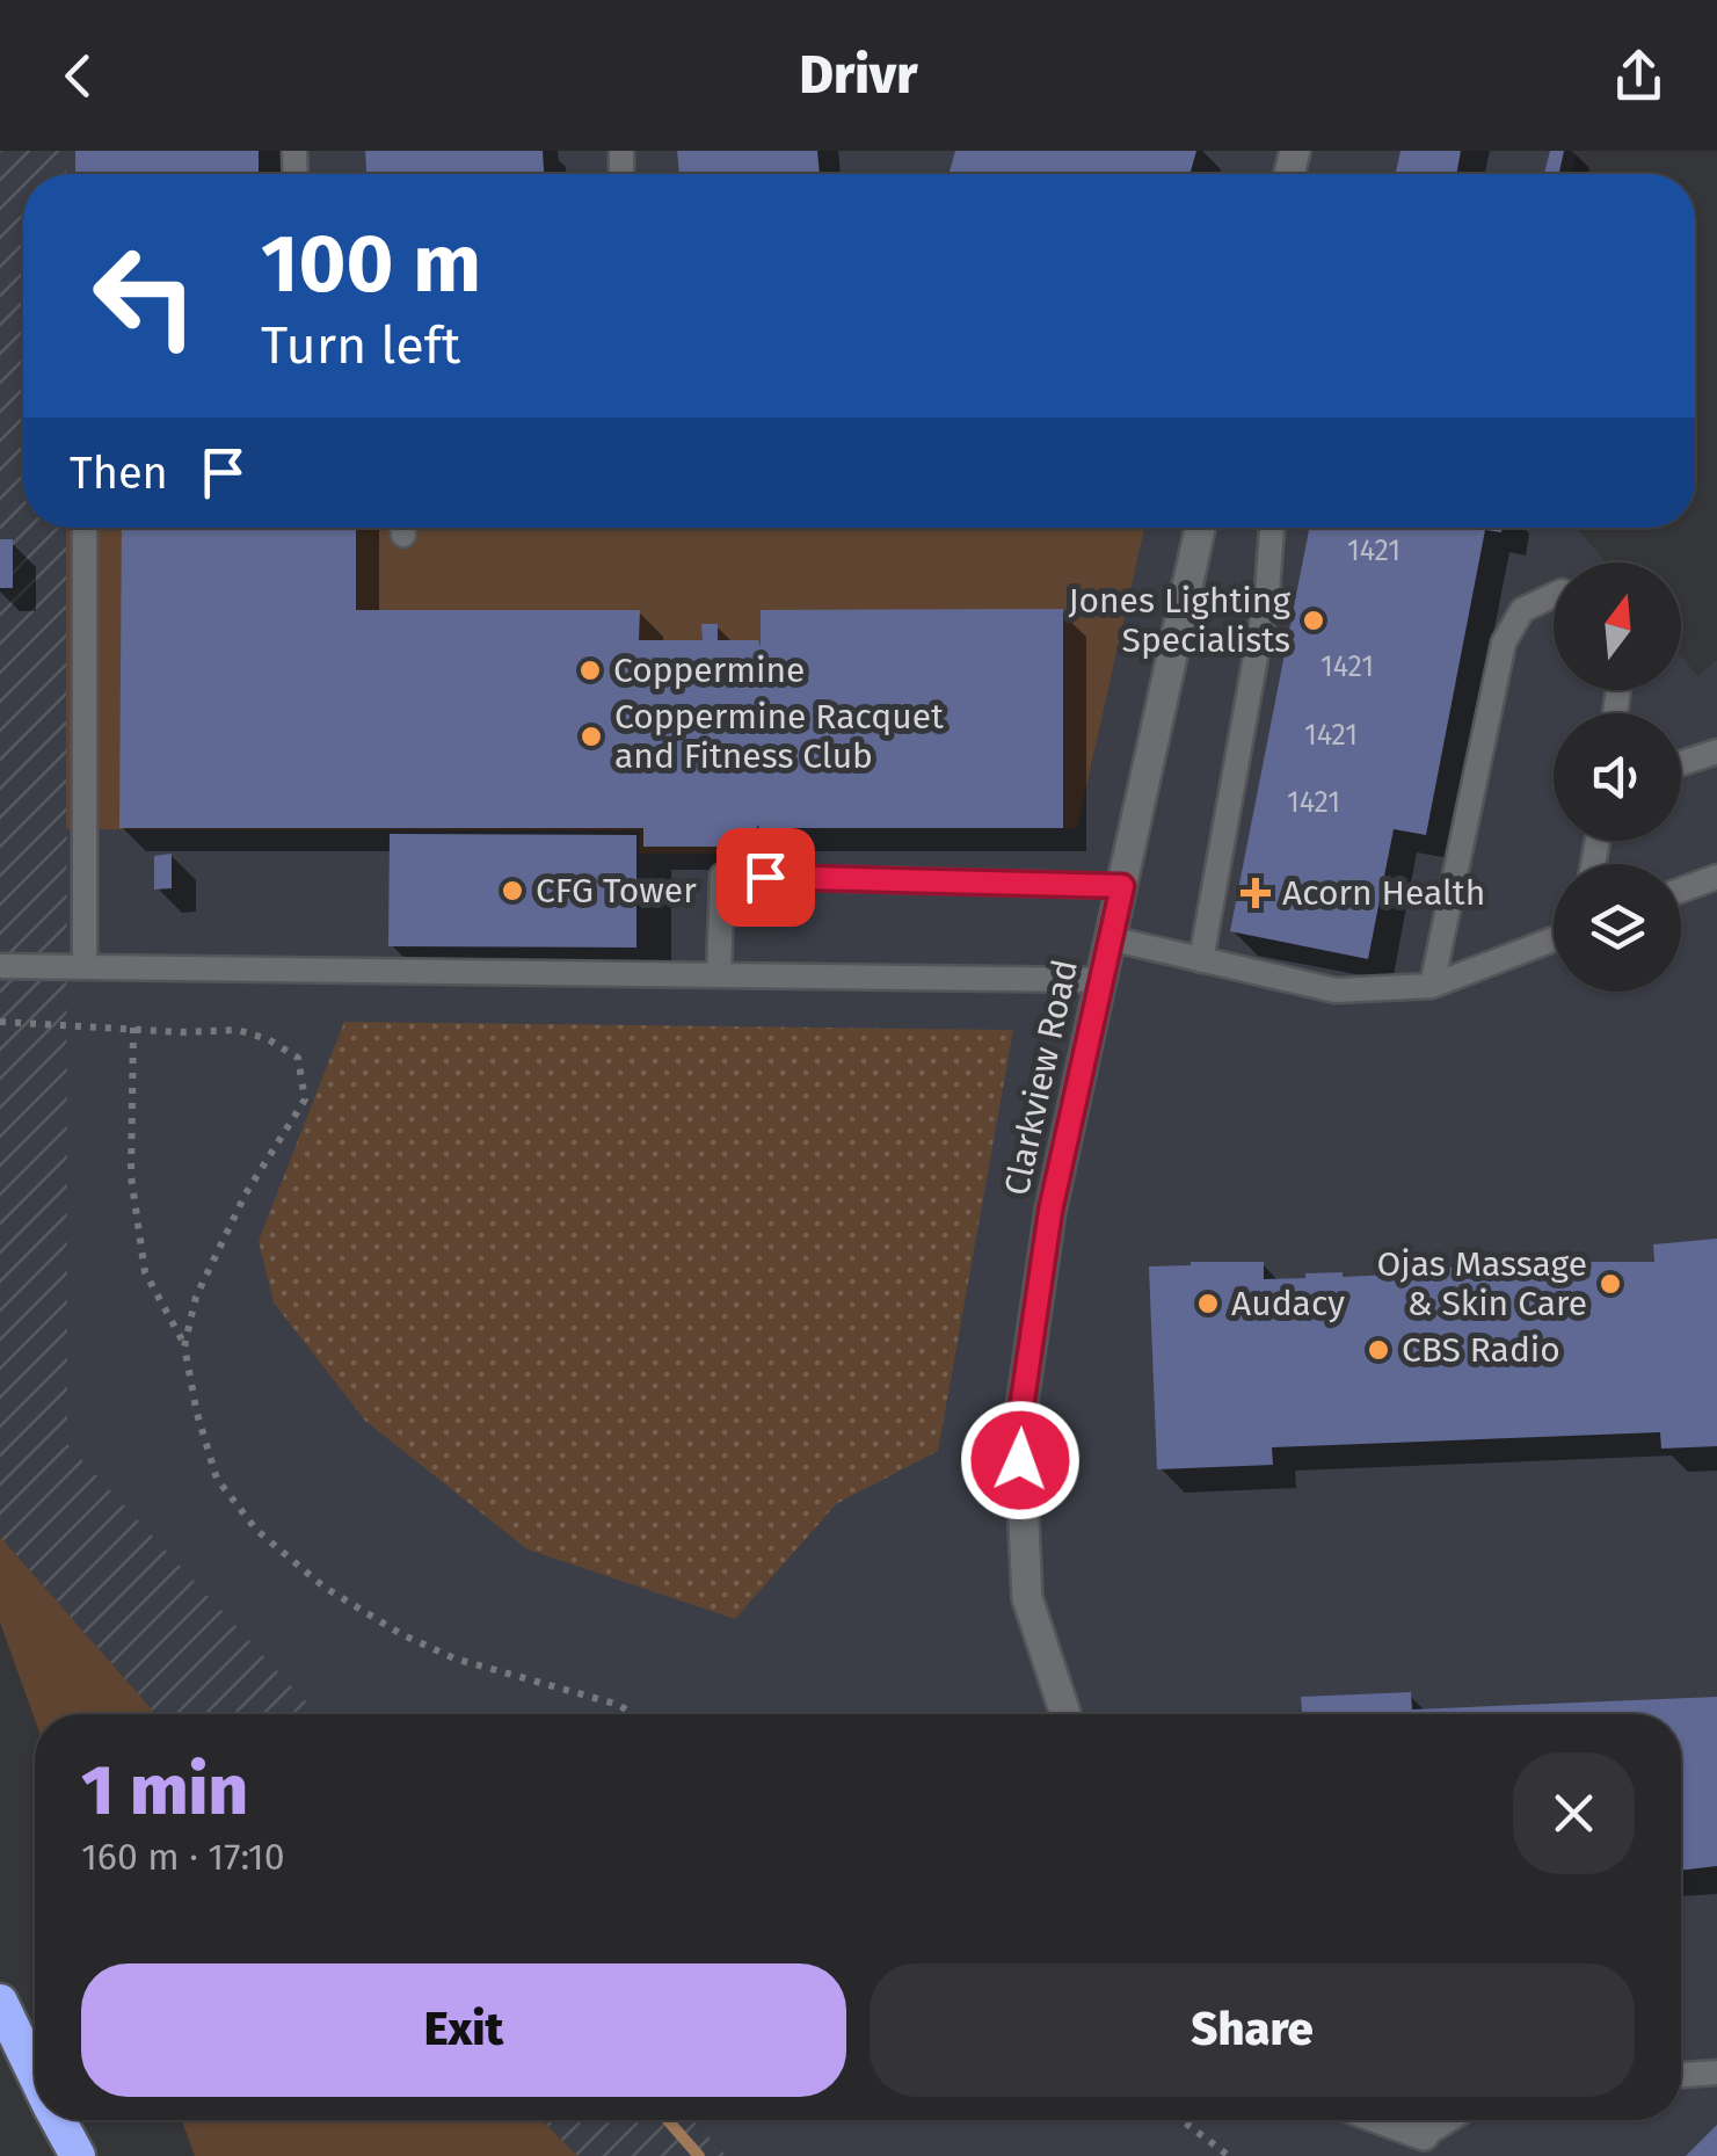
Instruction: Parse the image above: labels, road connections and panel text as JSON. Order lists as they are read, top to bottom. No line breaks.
{"streets":{"street":["Clarkview Road"]},"places":{"other":["Jones Lighting Specialists","Coppermine","Coppermine Racquet and Fitness Club","CFG Tower","Ojas Massage & Skin Care","Audacy","CBS Radio"],"health":["Acorn Health"]},"house_numbers":["1421","1421","1421","1421"],"north":"top","page":{"header":"Drivr","turn":["100 m","Turn left"],"then":"Then","heading":["1 min","160 m · 17:10"],"buttons":["Exit","Share"]}}
